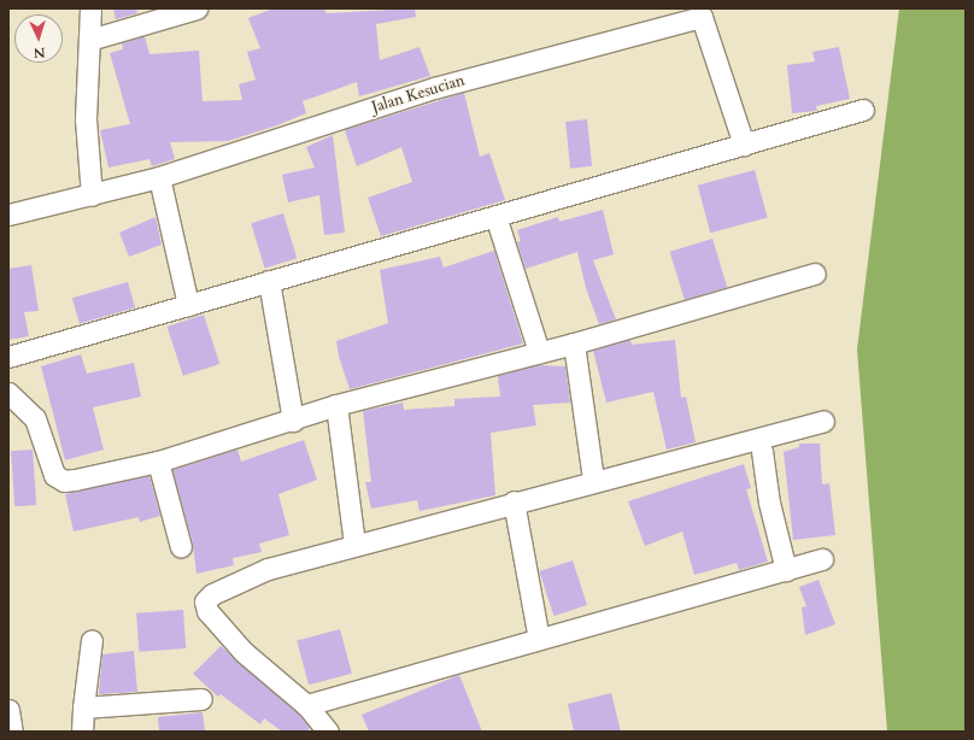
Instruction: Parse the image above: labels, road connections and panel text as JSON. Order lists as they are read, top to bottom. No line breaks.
{"streets":{"street":["Jalan Kesucian"]},"north":"bottom"}
